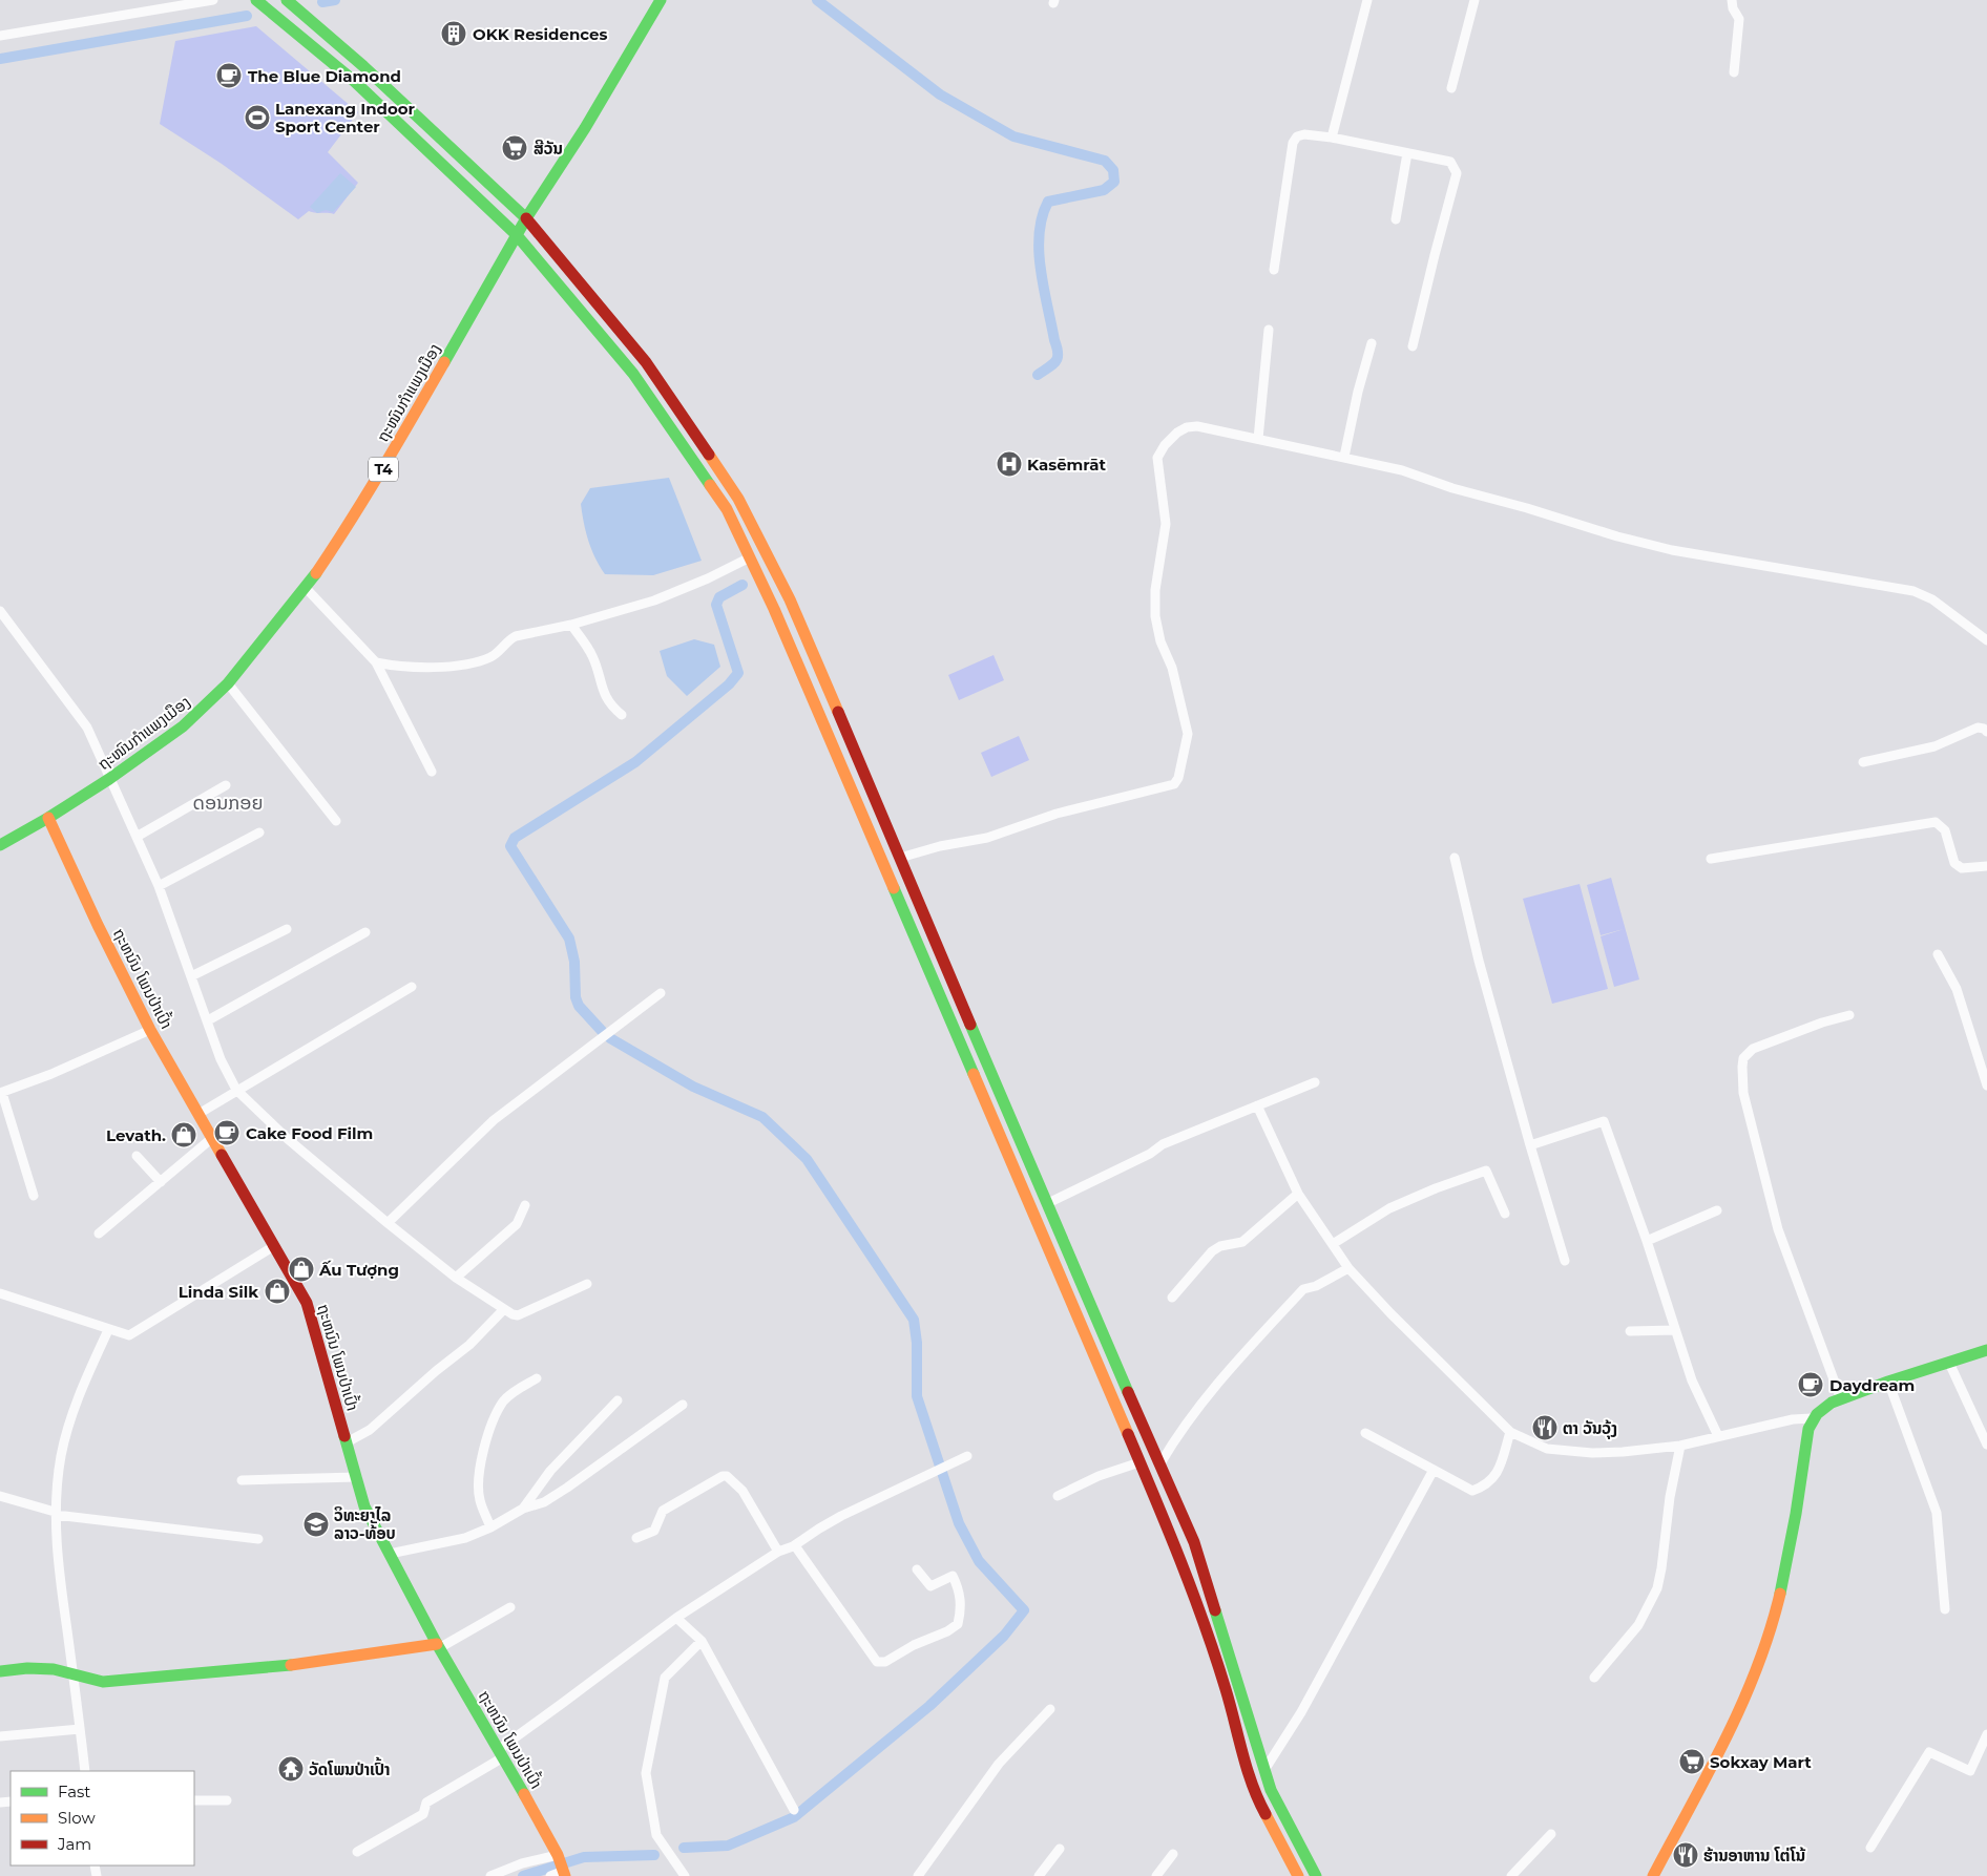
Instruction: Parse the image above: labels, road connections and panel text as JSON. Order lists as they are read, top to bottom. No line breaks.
{"streets":{"street":["ຖະໜົນກຳແພງເມືອງ","T4","ຖະຫນົນ ໂພນປ່າເປົ້າ"]},"crossings":[["ຖະໜົນກຳແພງເມືອງ","ຖະຫນົນ ໂພນປ່າເປົ້າ"]],"districts":["ດອນກອຍ"],"places":{"building":["OKK Residences"],"cafe":["The Blue Diamond","Cake Food Film","Daydream"],"sports":["Lanexang Indoor Sport Center"],"supermarket":["ສີວັນ","Sokxay Mart"],"hospital":["Kasēmrāt"],"shop":["Levath.","Ấu Tượng","Linda Silk"],"restaurant":["ຕາ ວັນວຸ້ງ","ຮ້ານອາຫານ ໂຕ່ໂນ້"],"school or university":["ວິທະຍາໄລ ລາວ-ທ້ັອບ"],"temple":["ວັດໂພນປ່າເປົ້າ"]},"legend":["Fast","Slow","Jam"]}
